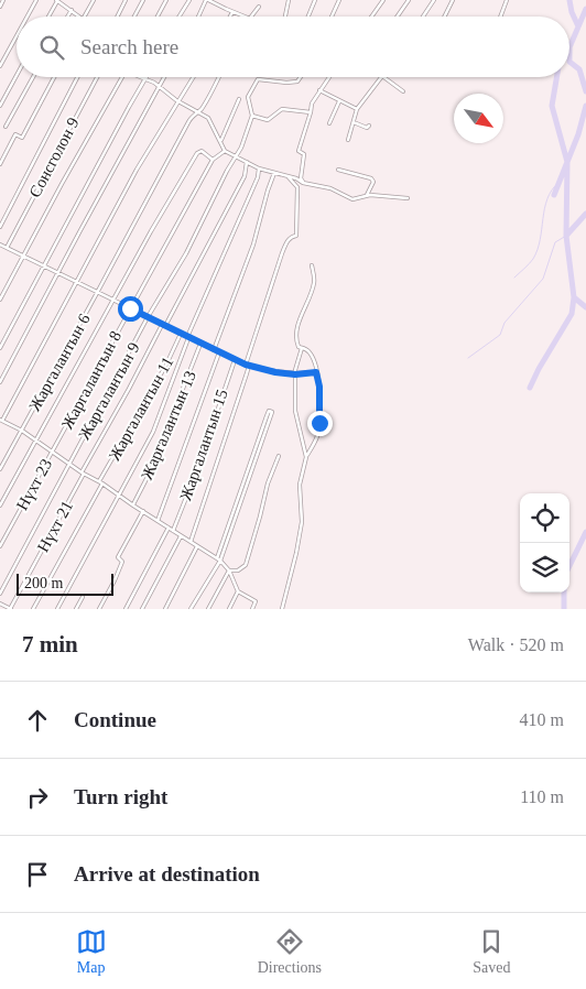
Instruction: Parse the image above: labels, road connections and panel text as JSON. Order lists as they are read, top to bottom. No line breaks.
{"streets":{"street":["Сонсголон 9","Жаргалантын 6","Жаргалантын 8","Жаргалантын 9","Жаргалантын 11","Жаргалантын 13","Жаргалантын 15","Нүхт 23","Нүхт 21"]},"crossings":[["Жаргалантын 8","Нүхт 23"]],"scale_bar":"200 m","north":"bottom right","page":{"search":"Search here","scale":"200 m","heading":["7 min","Walk · 520 m"],"list":[["Continue","410 m"],["Turn right","110 m"],"Arrive at destination"],"nav":["Map","Directions","Saved"]}}
